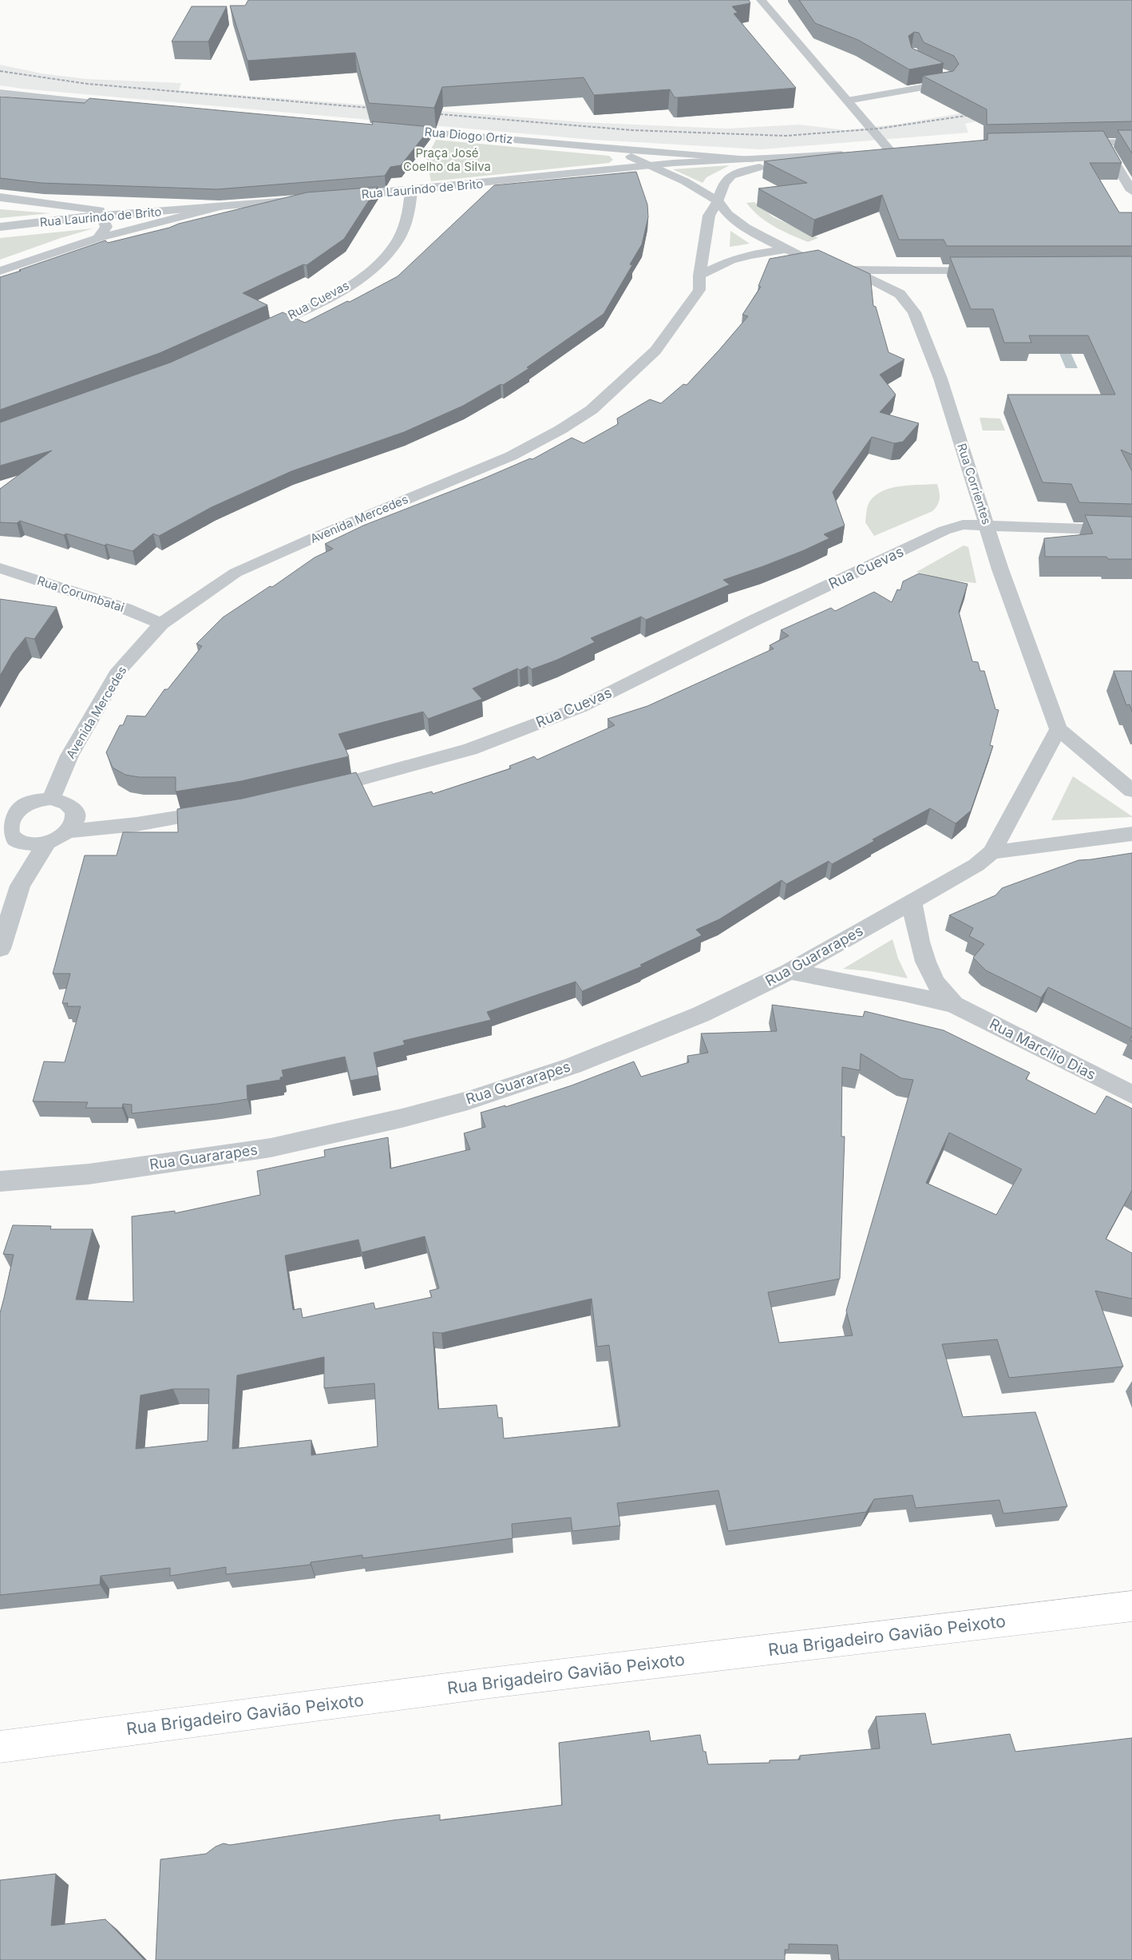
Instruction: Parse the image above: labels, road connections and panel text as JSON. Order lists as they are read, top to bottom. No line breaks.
{"streets":{"main road":["Rua Brigadeiro Gavião Peixoto"],"street":["Rua Diogo Ortiz","Rua Laurindo de Brito","Rua Cuevas","Rua Corrientes","Avenida Mercedes","Rua Corumbatai","Rua Guararapes","Rua Marcílio Dias"]},"crossings":[["Rua Diogo Ortiz","Rua Laurindo de Brito"],["Rua Laurindo de Brito","Rua Cuevas"],["Rua Cuevas","Rua Corrientes"],["Avenida Mercedes","Rua Corumbatai"],["Rua Guararapes","Rua Marcílio Dias"]],"parks":["Praça José Coelho da Silva"]}
